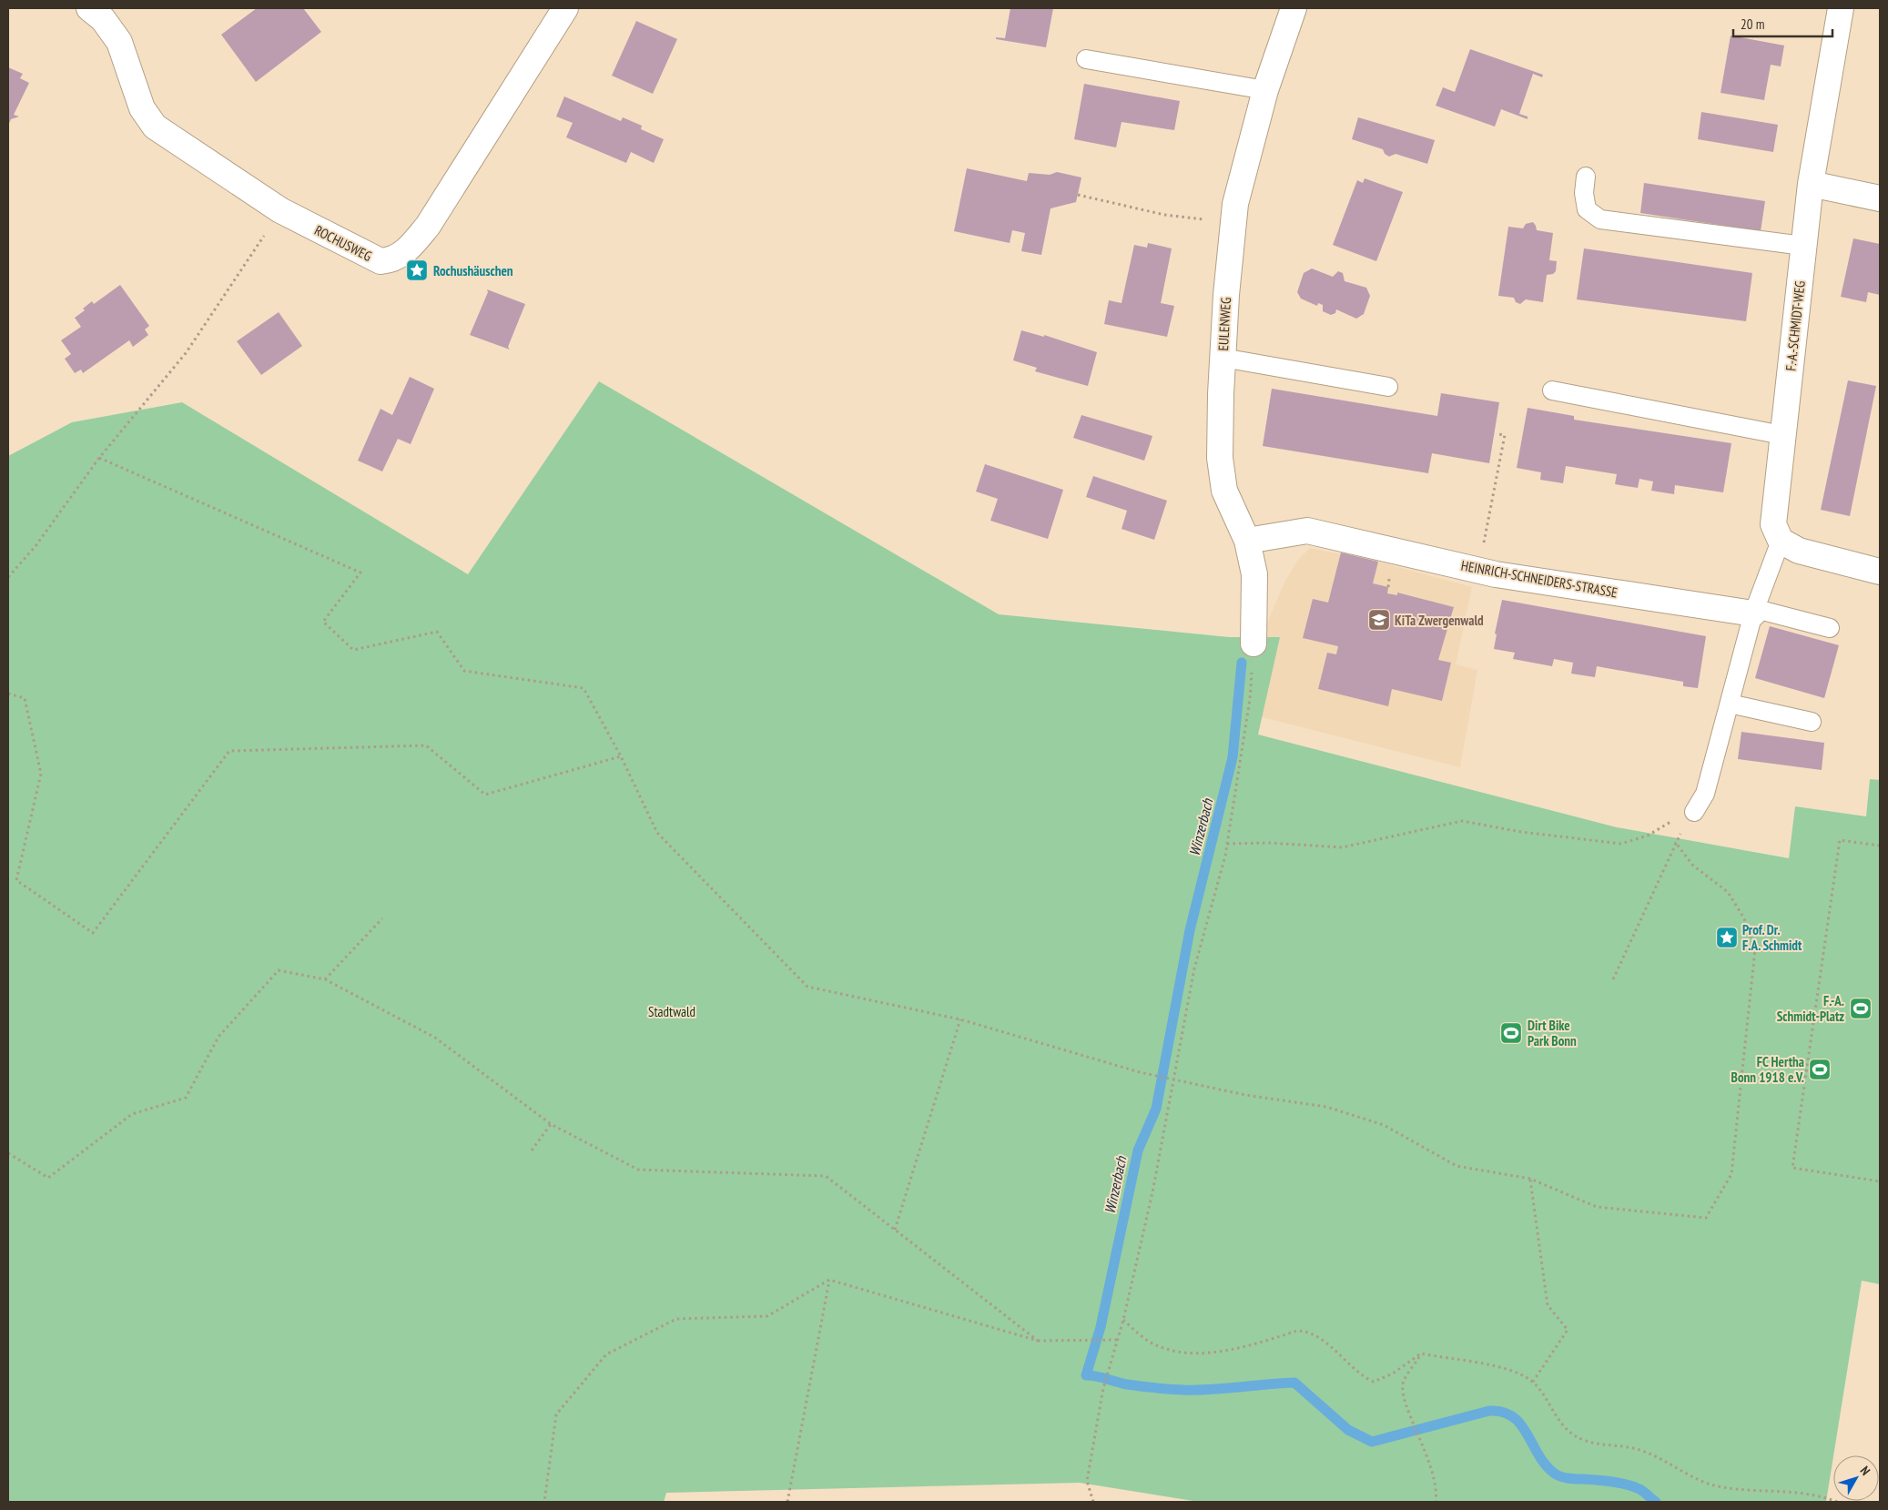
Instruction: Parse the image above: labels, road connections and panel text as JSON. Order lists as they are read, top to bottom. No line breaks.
{"streets":{"street":["ROCHUSWEG","EULENWEG","F.-A.-SCHMIDT-WEG","HEINRICH-SCHNEIDERS-STRASSE"]},"crossings":[["EULENWEG","HEINRICH-SCHNEIDERS-STRASSE"]],"water":["Winzerbach"],"parks":["Stadtwald"],"places":{"place":["Rochushäuschen","Prof. Dr. F.A. Schmidt"],"school or university":["KiTa Zwergenwald"],"sports":["F.-A. Schmidt-Platz","Dirt Bike Park Bonn","FC Hertha Bonn 1918 e.V."]},"scale_bar":"20 m","north":"top right"}
